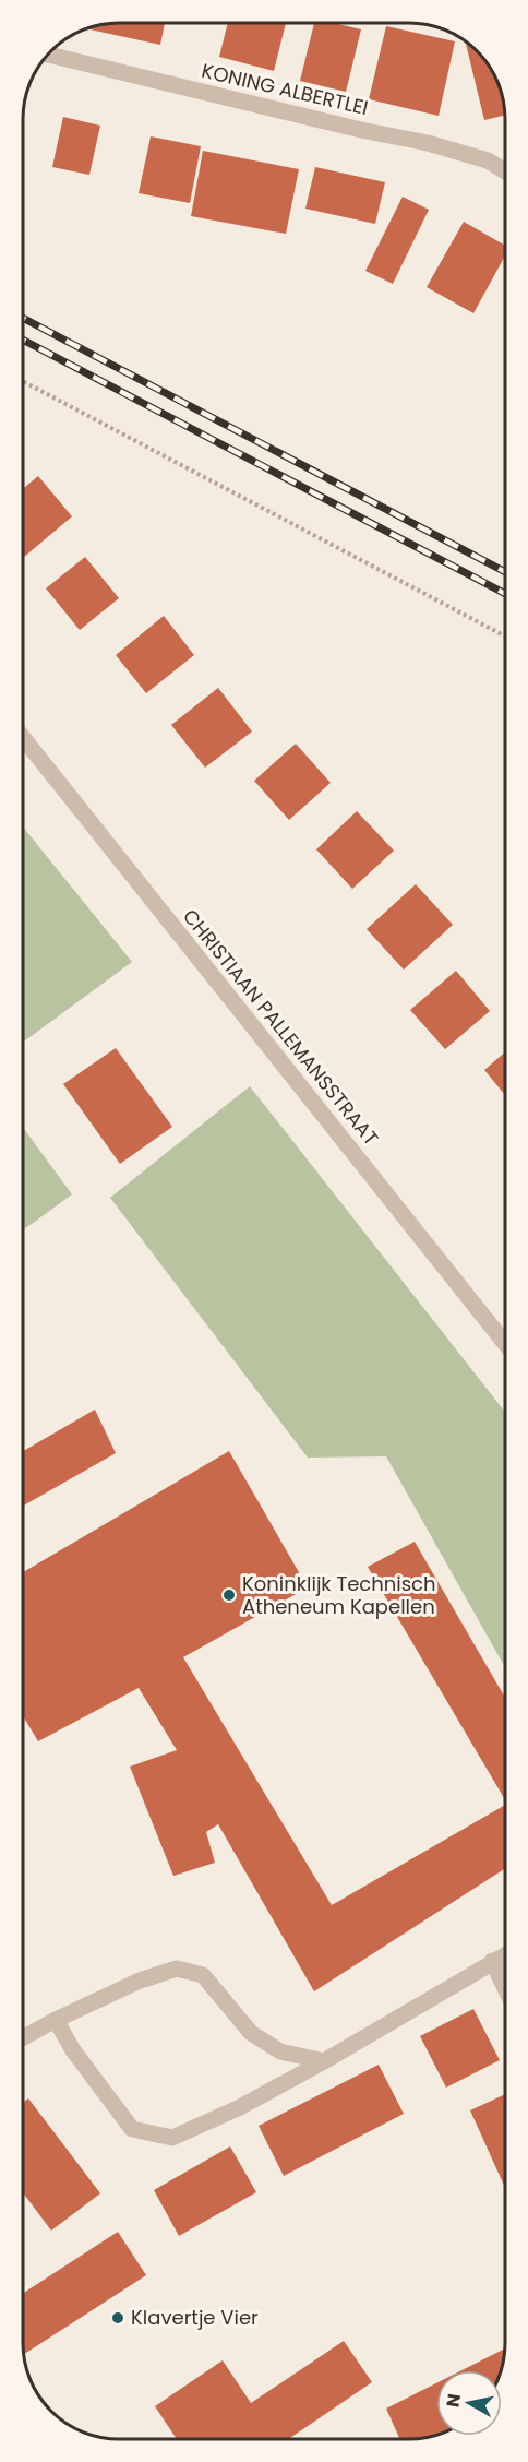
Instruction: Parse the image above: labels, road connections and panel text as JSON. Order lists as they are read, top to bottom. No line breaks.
{"streets":{"street":["KONING ALBERTLEI","CHRISTIAAN PALLEMANSSTRAAT"]},"places":["Koninklijk Technisch Atheneum Kapellen","Klavertje Vier"],"north":"left"}
